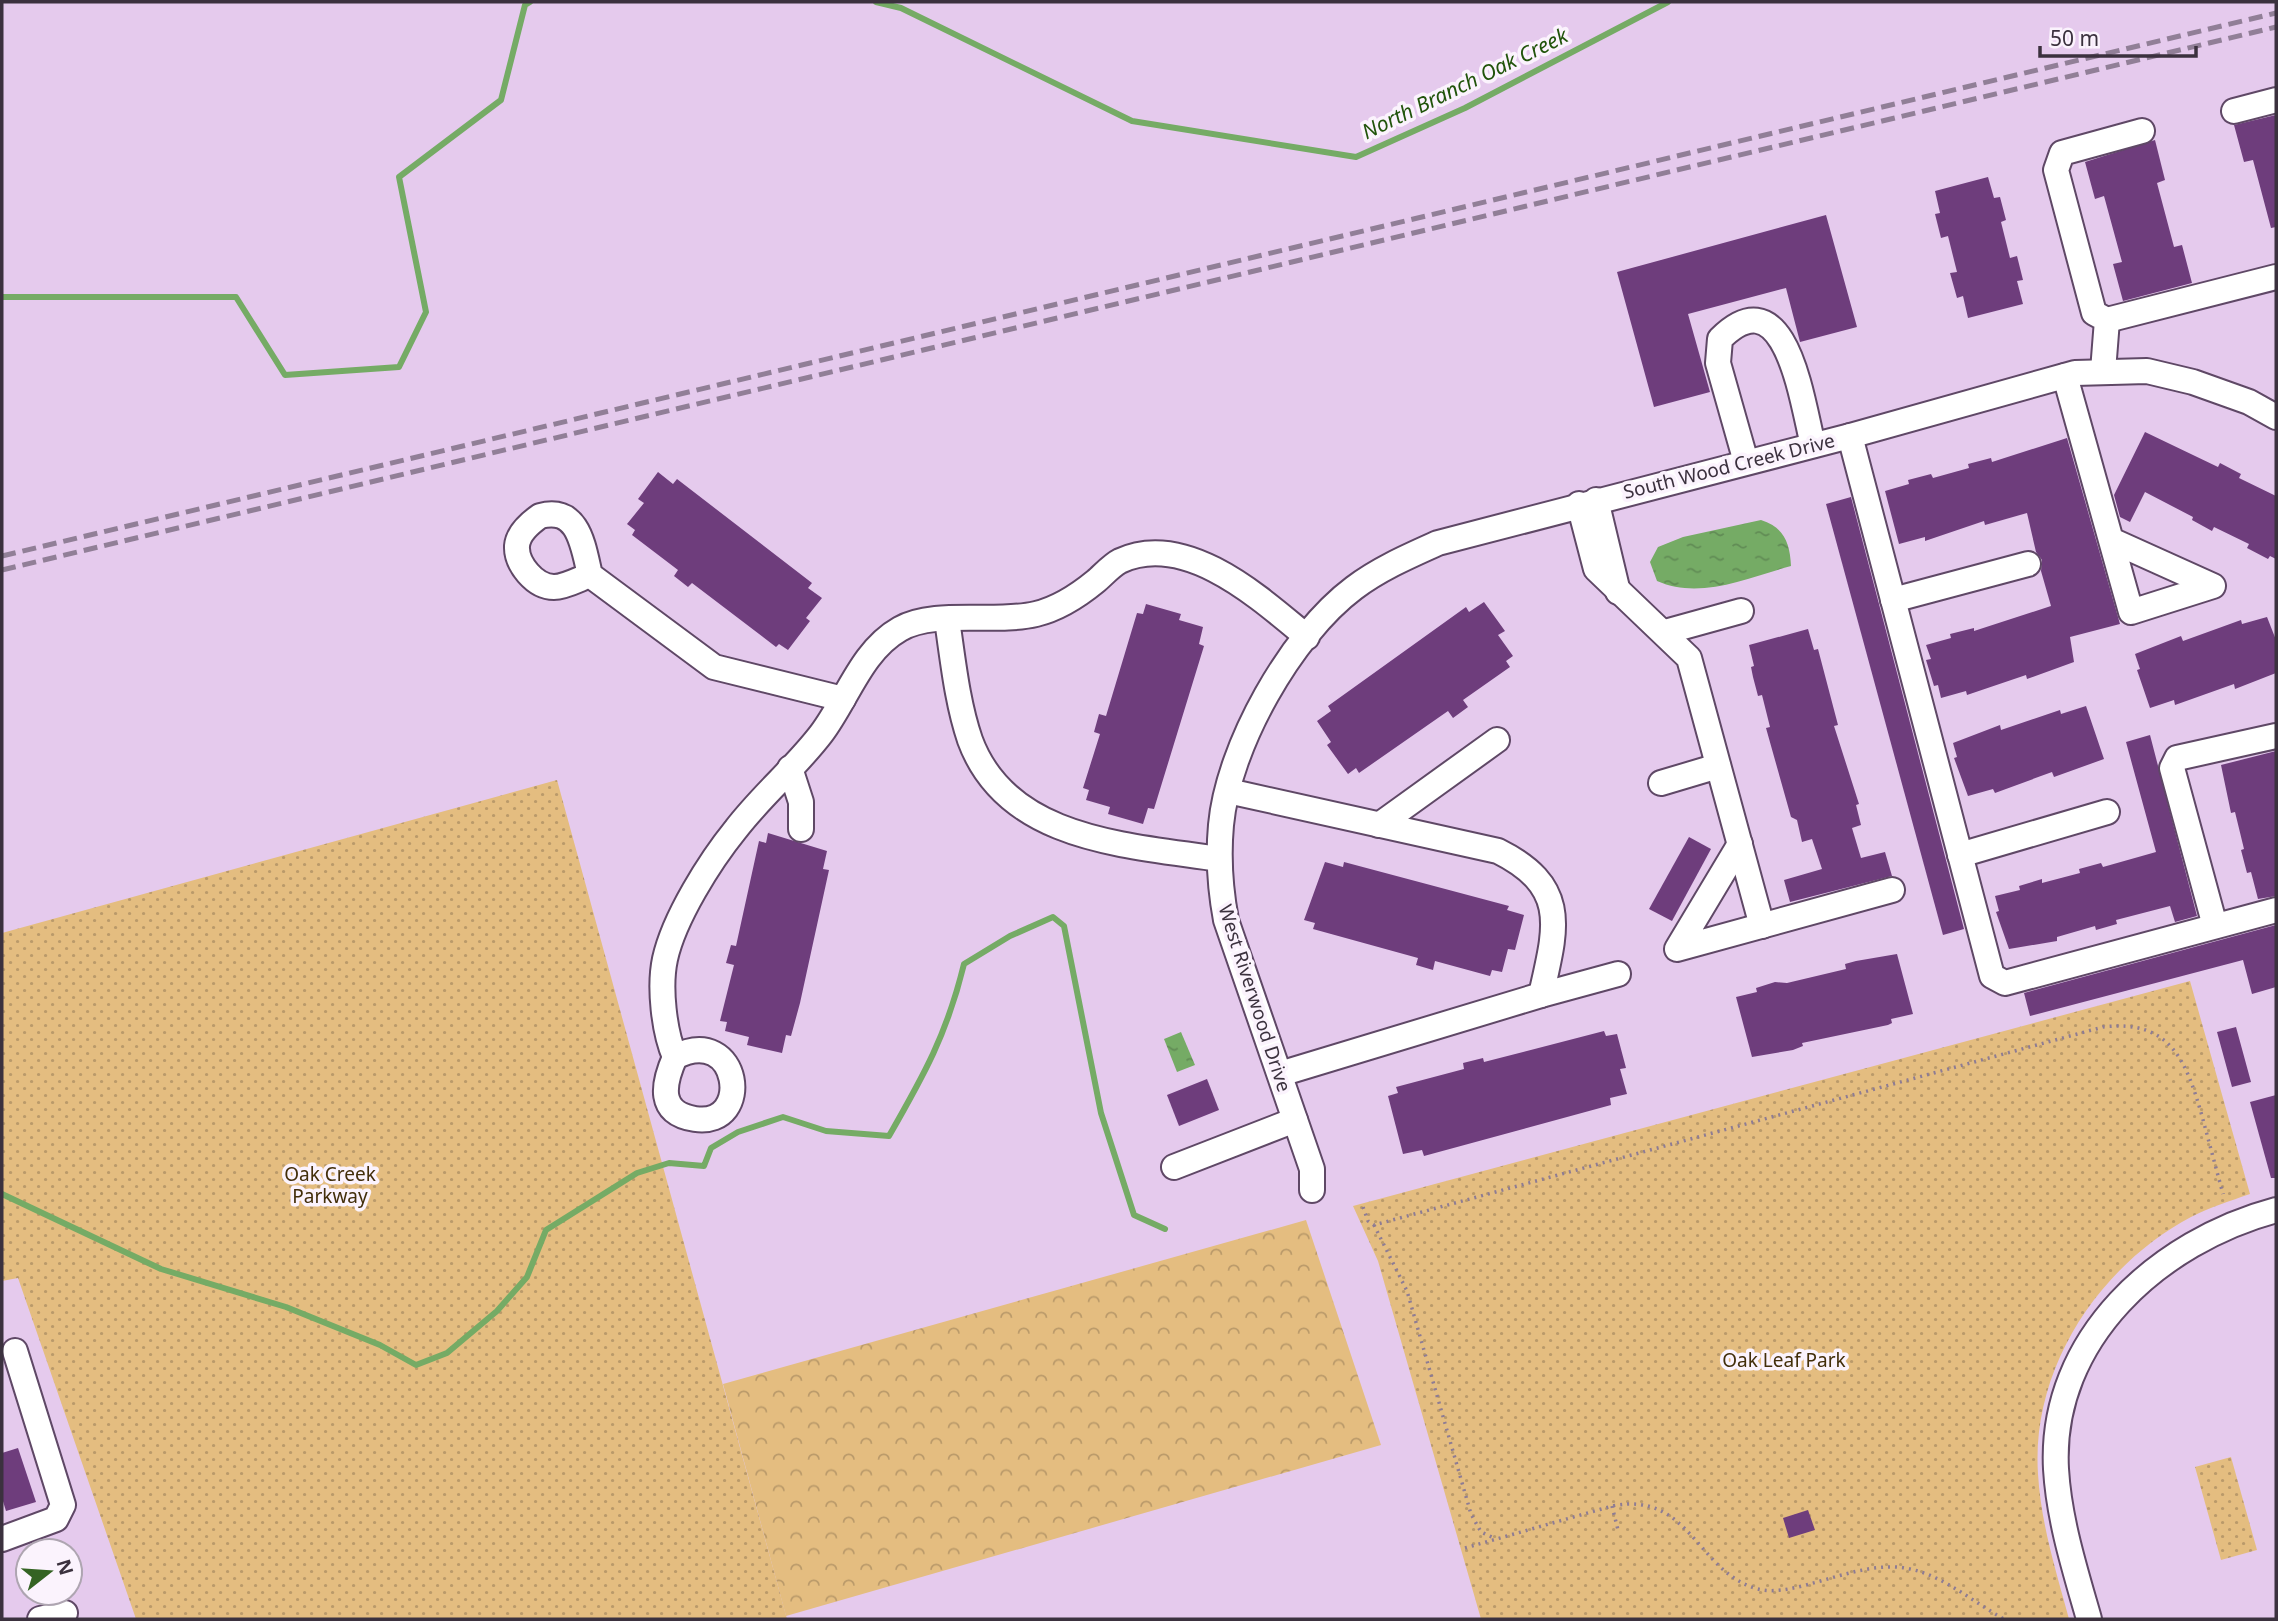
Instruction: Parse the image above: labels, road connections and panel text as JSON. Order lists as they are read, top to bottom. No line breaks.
{"streets":{"street":["South Wood Creek Drive","West Riverwood Drive"]},"crossings":[["South Wood Creek Drive","West Riverwood Drive"]],"water":["North Branch Oak Creek"],"parks":["Oak Creek Parkway","Oak Leaf Park"],"scale_bar":"50 m","north":"right"}
